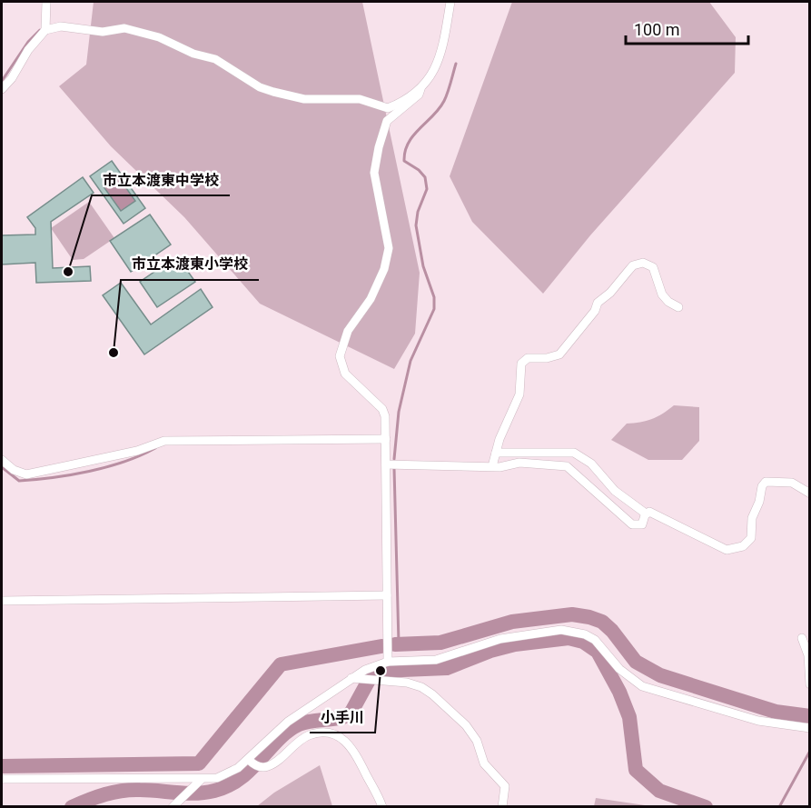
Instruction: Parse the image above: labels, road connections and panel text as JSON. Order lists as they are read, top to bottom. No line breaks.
{"places":["市立本渡東中学校","市立本渡東小学校","小手川"],"scale_bar":"100 m"}
